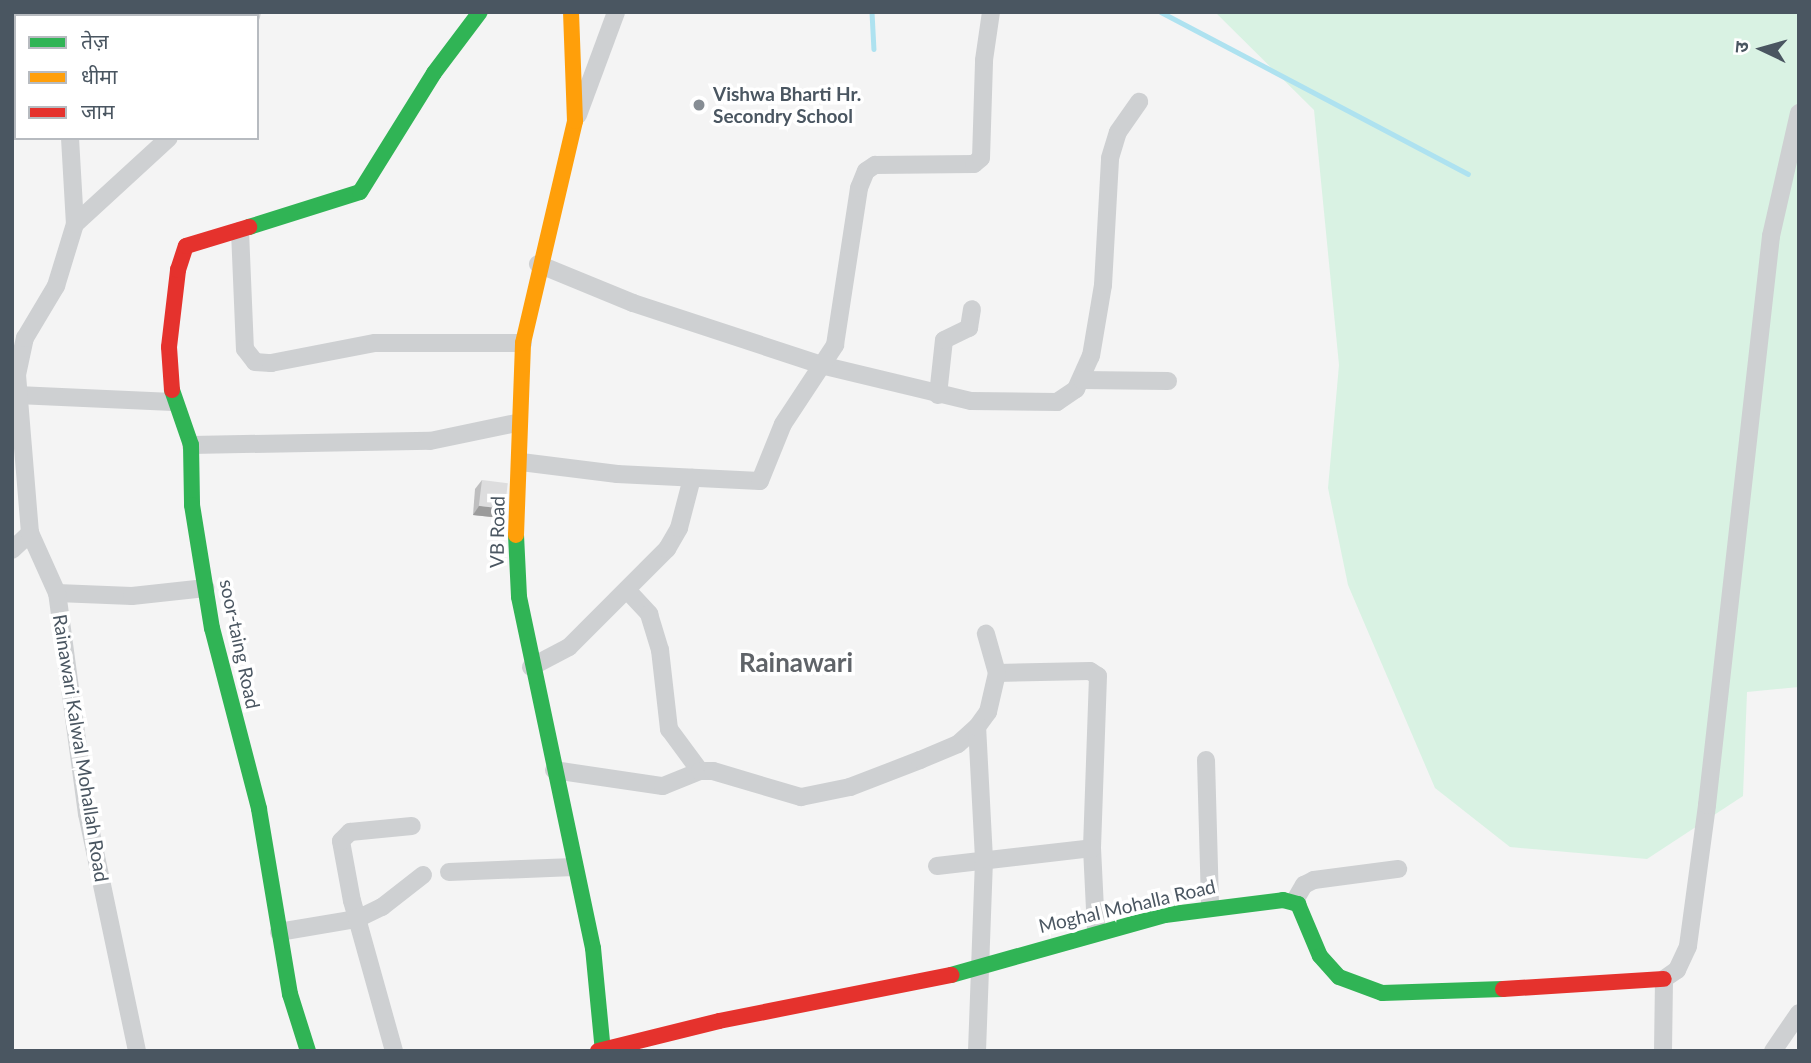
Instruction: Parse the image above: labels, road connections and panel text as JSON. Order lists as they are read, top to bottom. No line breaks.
{"streets":{"street":["VB Road","soor-taing Road","Rainawari Kalwal Mohallah Road","Moghal Mohalla Road"]},"crossings":[["VB Road","Moghal Mohalla Road"]],"districts":["Rainawari"],"places":["Vishwa Bharti Hr. Secondry School"],"legend":["तेज़","धीमा","जाम"],"north":"left"}
